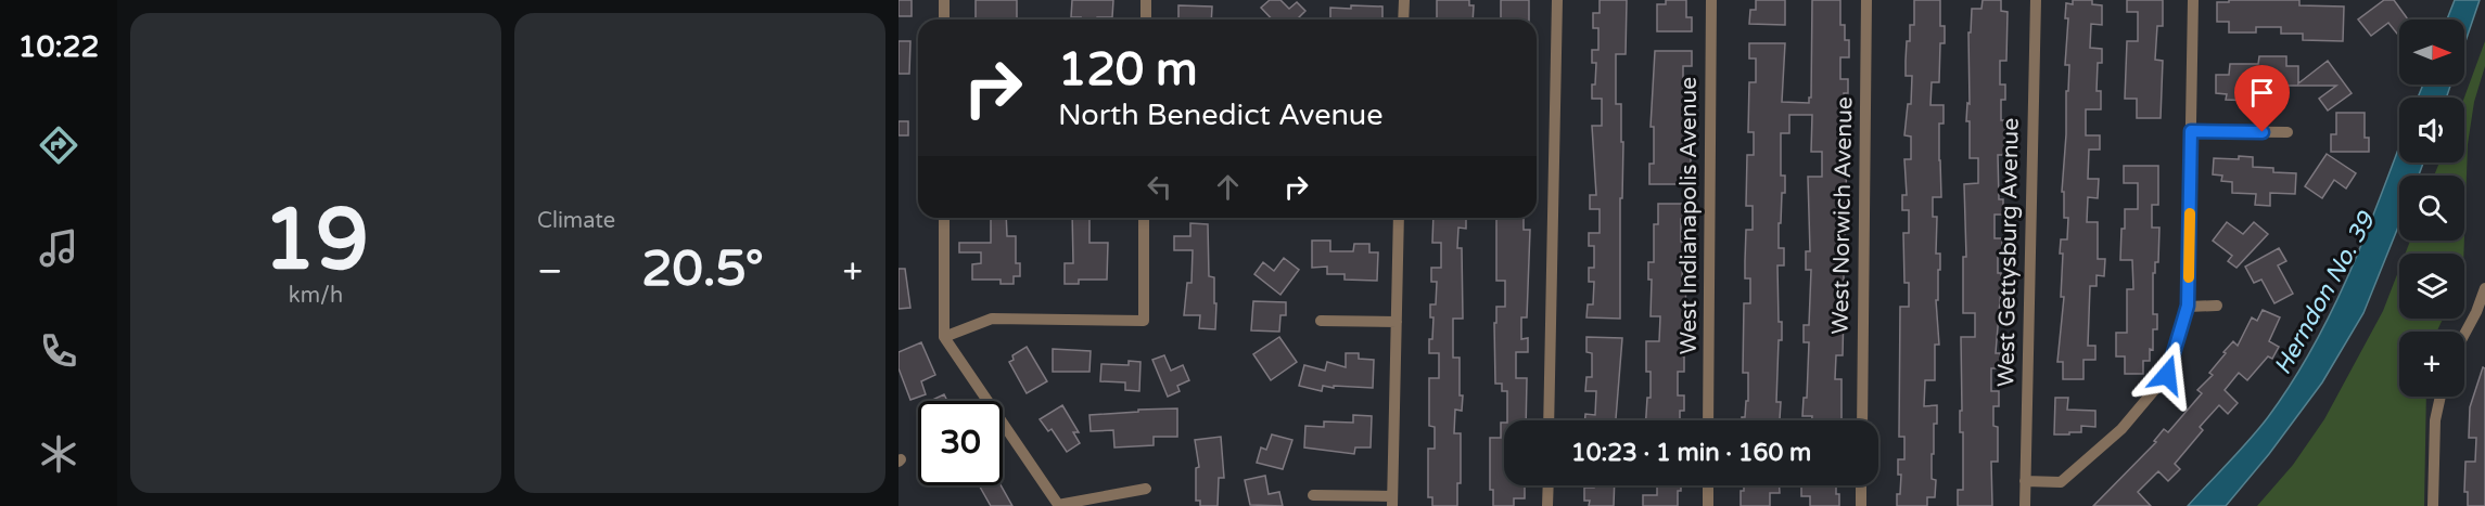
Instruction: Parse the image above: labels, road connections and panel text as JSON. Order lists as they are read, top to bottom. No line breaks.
{"streets":{"street":["West Indianapolis Avenue","West Norwich Avenue","West Gettysburg Avenue"]},"water":["Herndon No. 39"],"north":"right","page":{"tabs":"10:22","tile":[["19","km/h"],"Climate"],"map_buttons":"+","turn":["120 m","North Benedict Avenue"],"heat":["−","20.5°","+"],"limit":"30","trip":"10:23 · 1 min · 160 m"}}
